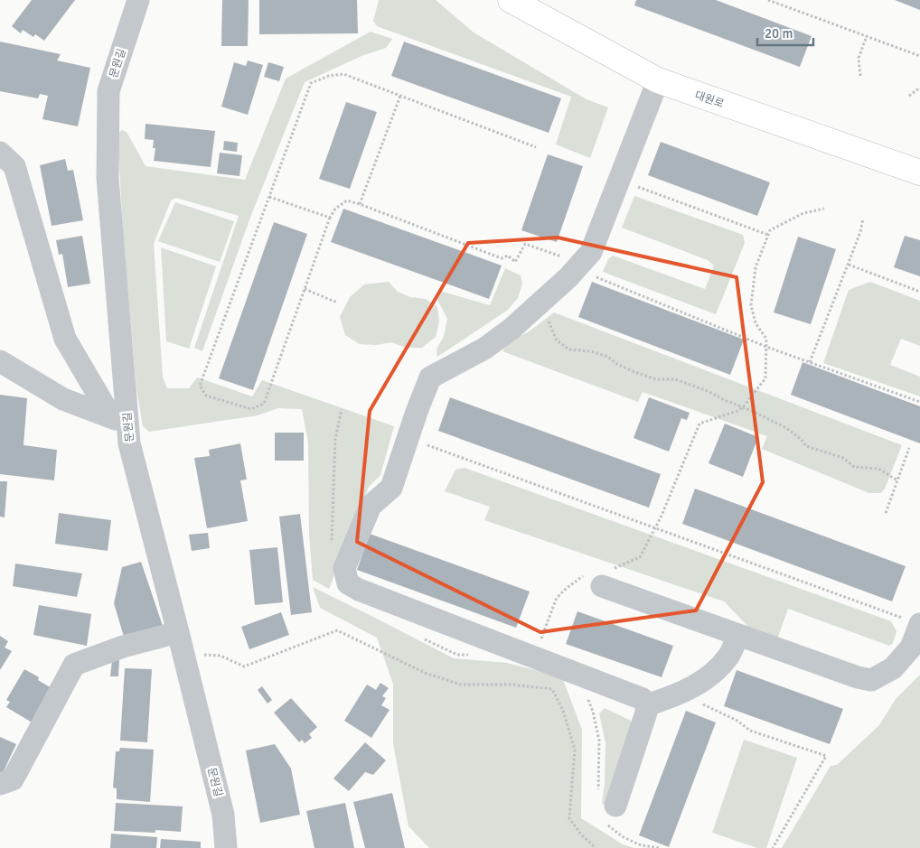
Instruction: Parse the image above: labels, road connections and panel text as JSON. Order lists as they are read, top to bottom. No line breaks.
{"streets":{"main road":["대원로"],"street":["문원길"]},"scale_bar":"20 m"}
